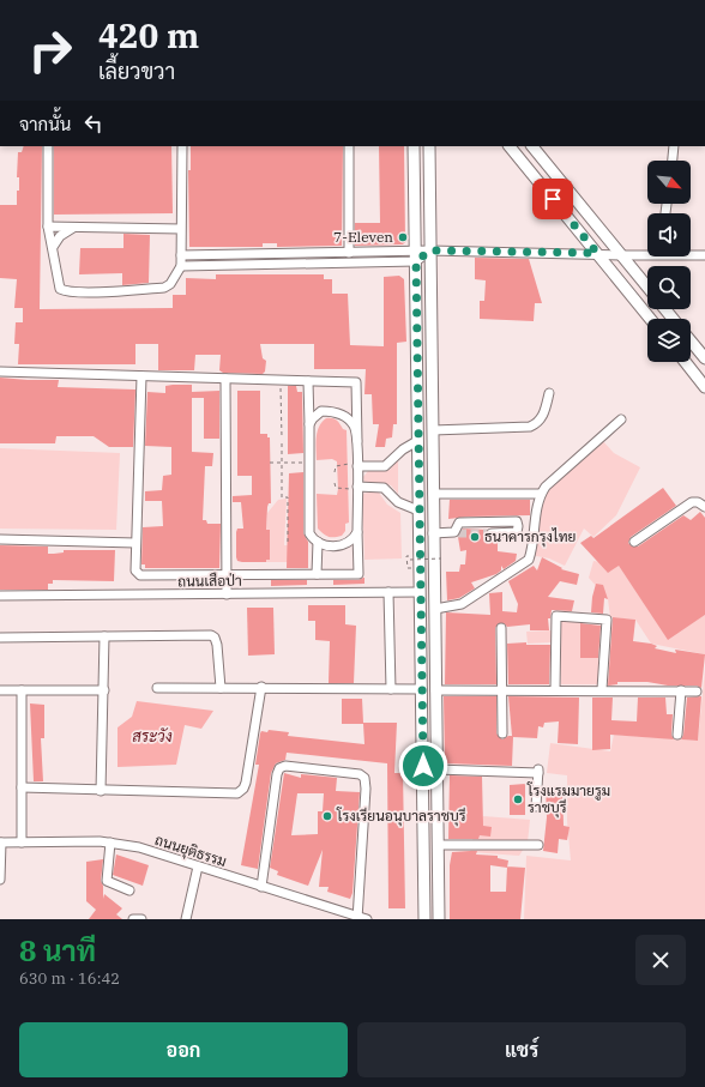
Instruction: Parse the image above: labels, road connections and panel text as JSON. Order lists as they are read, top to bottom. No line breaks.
{"streets":{"street":["ถนนเสือป่า","ถนนยุติธรรม"]},"water":["สระวัง"],"places":["7-Eleven","ธนาคารกรุงไทย","โรงแรมมายรูม ราชบุรี","โรงเรียนอนุบาลราชบุรี"],"north":"bottom right","page":{"turn":["420 m","เลี้ยวขวา"],"then":"จากนั้น","heading":["8 นาที","630 m · 16:42"],"buttons":["ออก","แชร์"]}}
